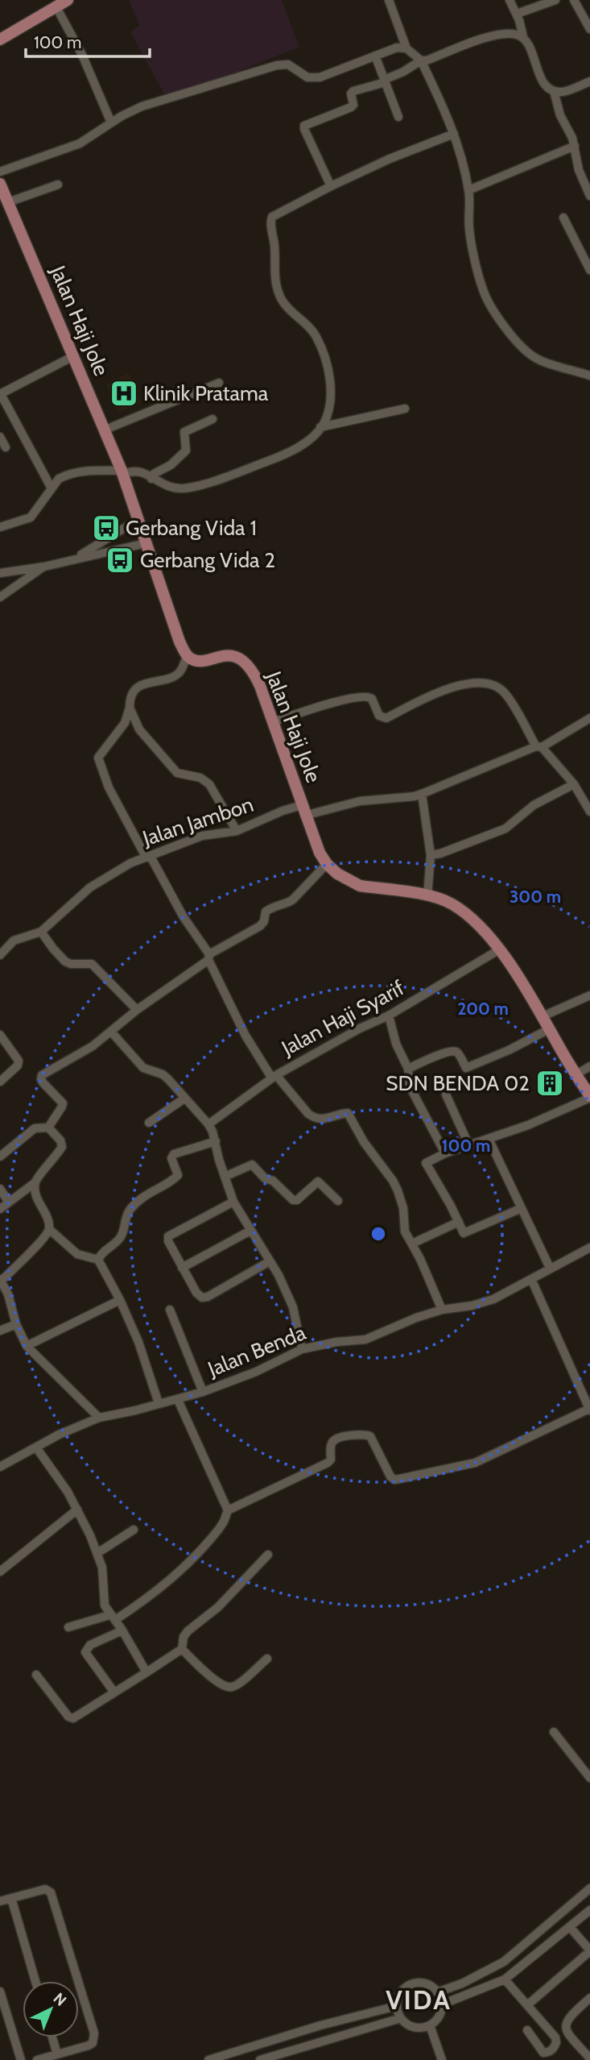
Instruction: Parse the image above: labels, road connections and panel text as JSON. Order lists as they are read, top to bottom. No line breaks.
{"streets":{"main road":["Jalan Haji Jole"],"street":["Jalan Jambon","Jalan Haji Syarif","Jalan Benda"]},"crossings":[["Jalan Haji Jole","Jalan Jambon"],["Jalan Haji Jole","Jalan Haji Syarif"]],"districts":["VIDA"],"places":{"hospital":["Klinik Pratama"],"bus stop":["Gerbang Vida 1","Gerbang Vida 2"],"building":["SDN BENDA 02"]},"scale_bar":"100 m","north":"top right","rings":["300 m","200 m","100 m"]}
